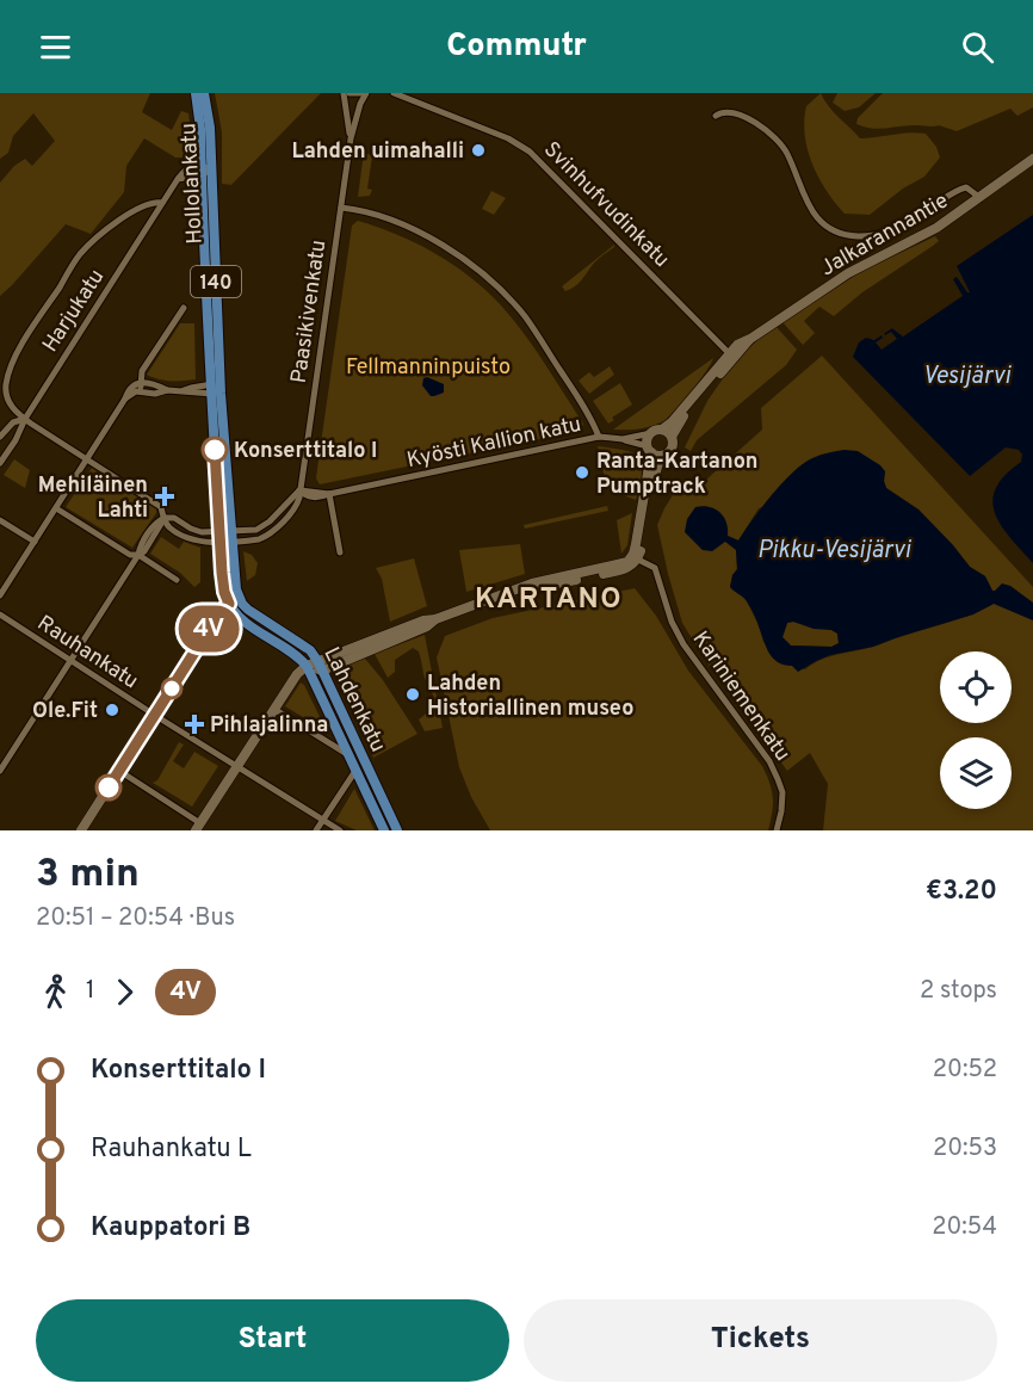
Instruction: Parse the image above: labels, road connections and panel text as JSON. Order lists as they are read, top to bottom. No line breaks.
{"streets":{"main road":["Hollolankatu","Jalkarannantie","140","Lahdenkatu"],"street":["Svinhufvudinkatu","Harjukatu","Paasikivenkatu","Kyösti Kallion katu","Rauhankatu","Kariniemenkatu"]},"crossings":[["Hollolankatu","140"],["Hollolankatu","Harjukatu"],["Hollolankatu","Paasikivenkatu"],["Svinhufvudinkatu","Jalkarannantie"],["Jalkarannantie","Kyösti Kallion katu"],["140","Paasikivenkatu"],["140","Lahdenkatu"],["Paasikivenkatu","Kyösti Kallion katu"]],"districts":["KARTANO"],"water":["Vesijärvi","Pikku-Vesijärvi"],"parks":["Fellmanninpuisto"],"places":{"other":["Lahden uimahalli","Konserttitalo I","Ranta-Kartanon Pumptrack","Lahden Historiallinen museo","Ole.Fit"],"health":["Mehiläinen Lahti","Pihlajalinna"]},"lines":["bus line 4V"],"page":{"header":"Commutr","on_map":"4V","heading":["3 min","20:51 – 20:54 · Bus","€3.20"],"legs":["1","4V","2 stops"],"list":[{"name":"Konserttitalo I","value":"20:52"},{"name":"Rauhankatu L","value":"20:53"},{"name":"Kauppatori B","value":"20:54"}],"buttons":["Start","Tickets"]}}
